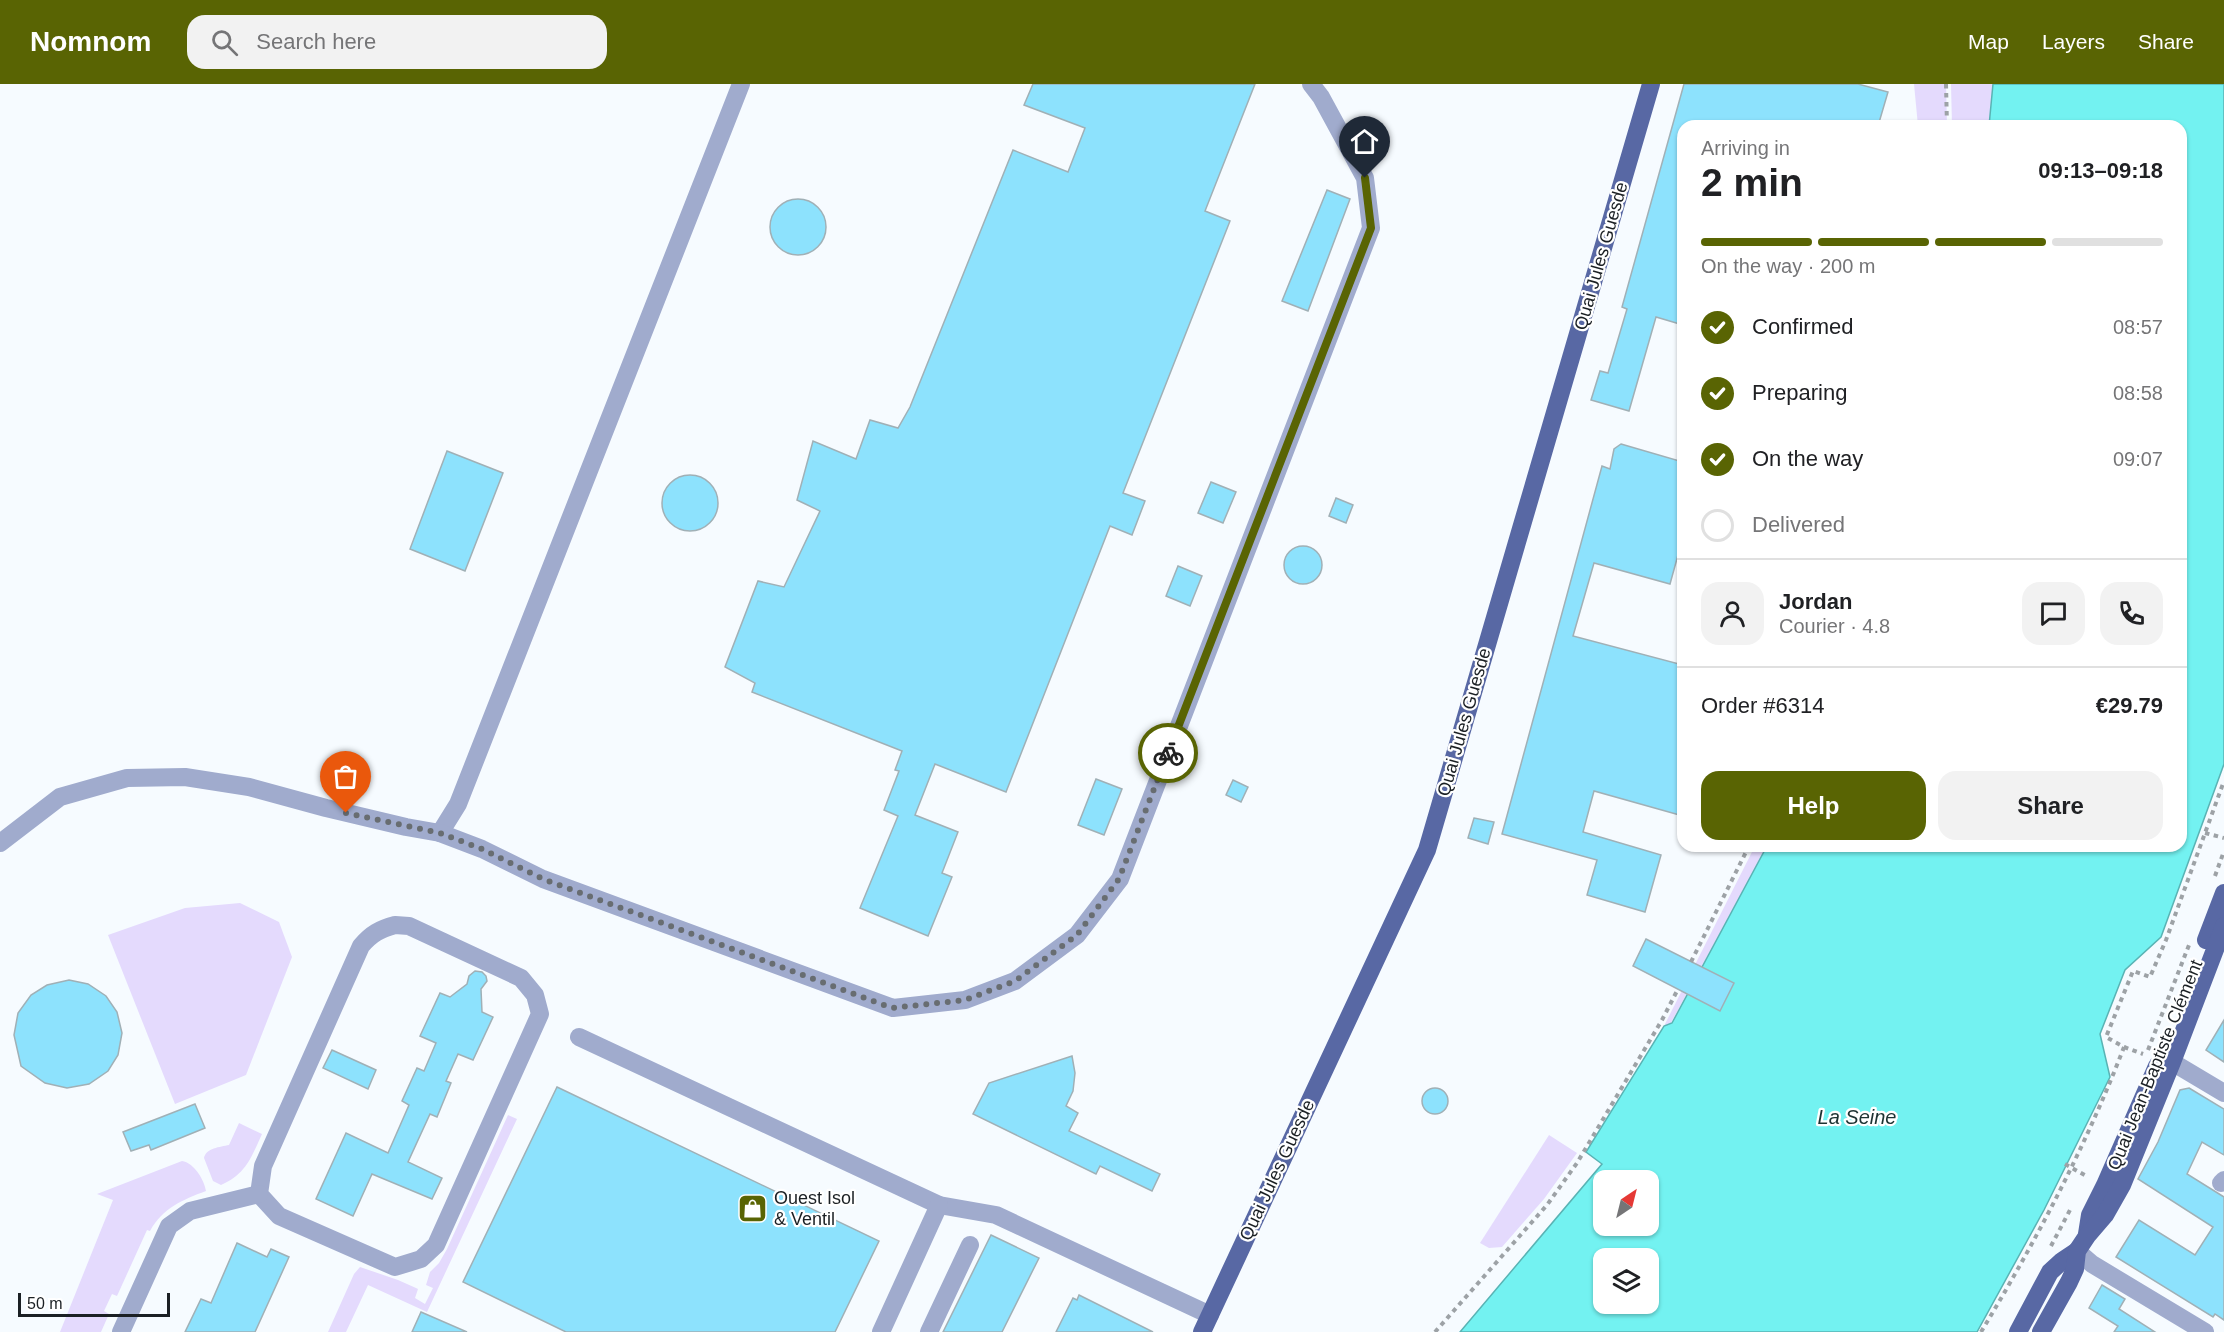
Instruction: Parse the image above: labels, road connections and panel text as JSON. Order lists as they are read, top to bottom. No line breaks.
{"streets":{"main road":["Quai Jules Guesde","Quai Jean-Baptiste Clément"]},"water":["La Seine"],"places":{"shop":["Ouest Isol & Ventil"]},"scale_bar":"50 m","north":"top right","page":{"header":"Nomnom","search":"Search here","nav":["Map","Layers","Share"],"heading":["2 min","Arriving in","09:13–09:18"],"panel":["Jordan","Courier · 4.8","Order #6314","€29.79"],"bar":"On the way · 200 m","list":[["Confirmed","08:57"],["Preparing","08:58"],["On the way","09:07"],"Delivered"],"buttons":["Help","Share"],"scale":"50 m"}}
